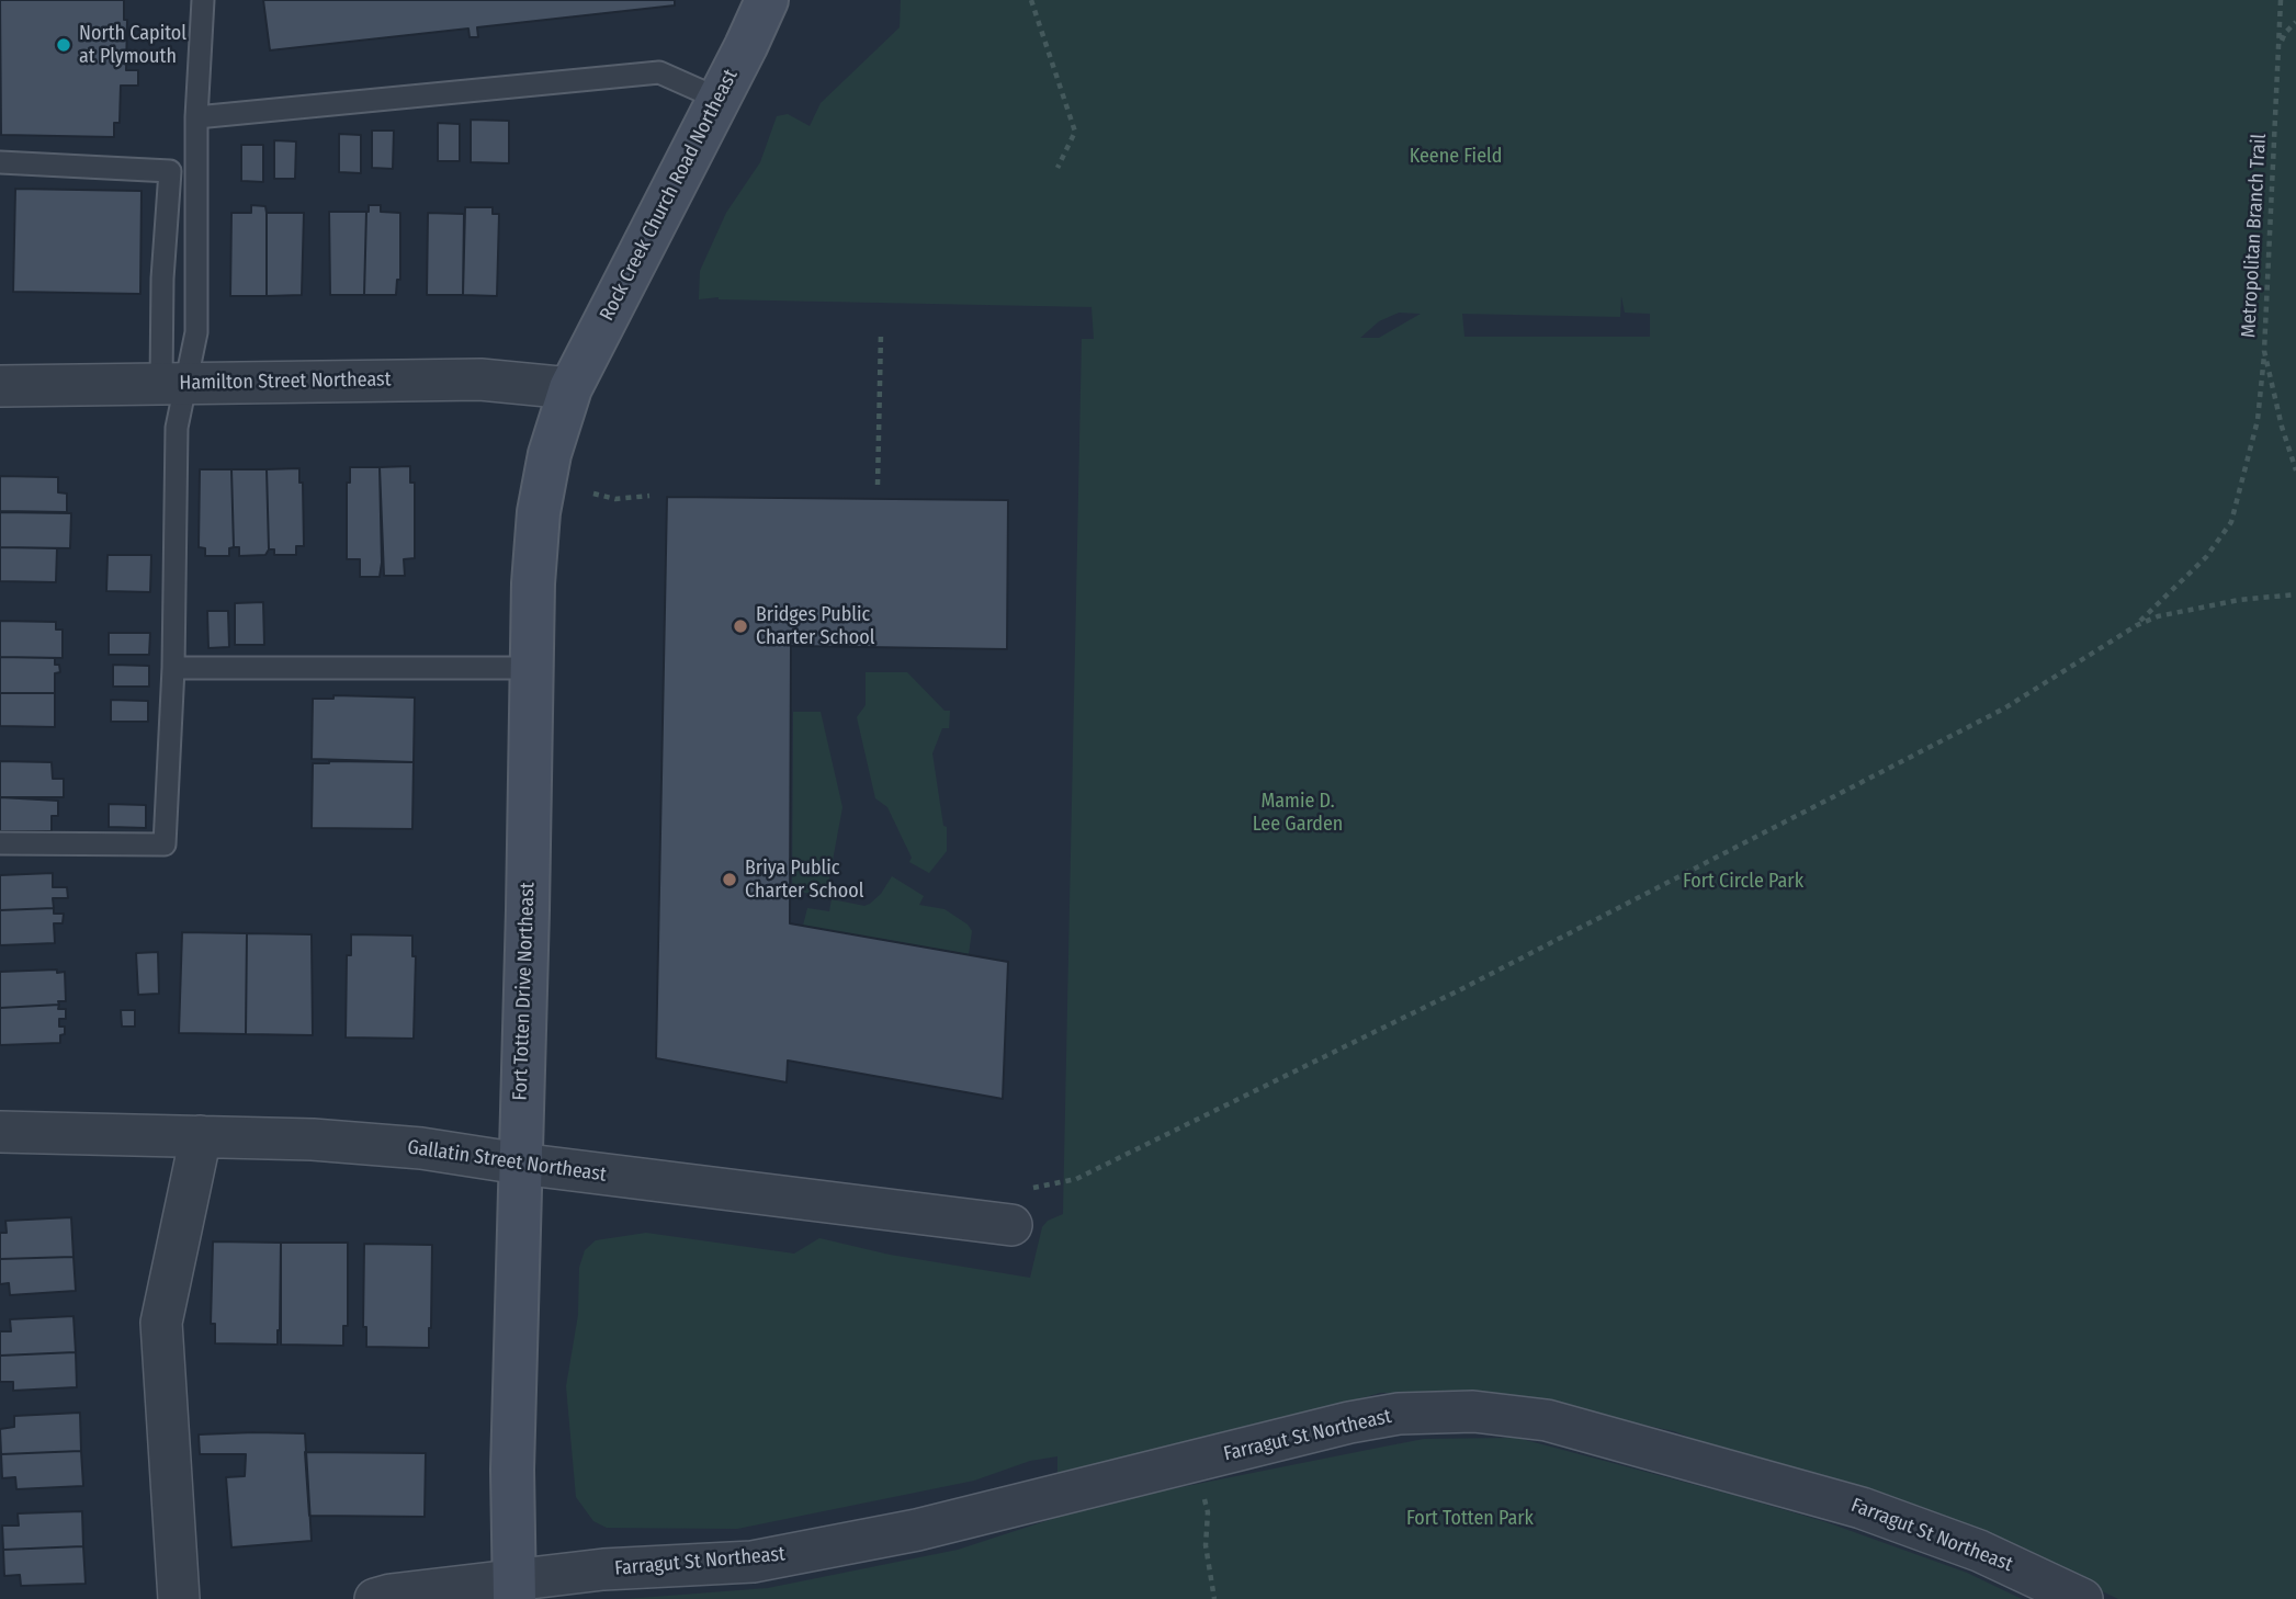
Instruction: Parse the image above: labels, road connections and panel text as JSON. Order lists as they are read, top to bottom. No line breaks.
{"streets":{"street":["Rock Creek Church Road Northeast","Hamilton Street Northeast","Fort Totten Drive Northeast","Gallatin Street Northeast","Farragut St Northeast"],"path":["Metropolitan Branch Trail"]},"crossings":[["Rock Creek Church Road Northeast","Hamilton Street Northeast"],["Rock Creek Church Road Northeast","Fort Totten Drive Northeast"],["Hamilton Street Northeast","Fort Totten Drive Northeast"],["Fort Totten Drive Northeast","Gallatin Street Northeast"],["Fort Totten Drive Northeast","Farragut St Northeast"]],"parks":["Keene Field","Mamie D. Lee Garden","Fort Circle Park","Fort Totten Park"],"places":["North Capitol at Plymouth","Bridges Public Charter School","Briya Public Charter School"]}
